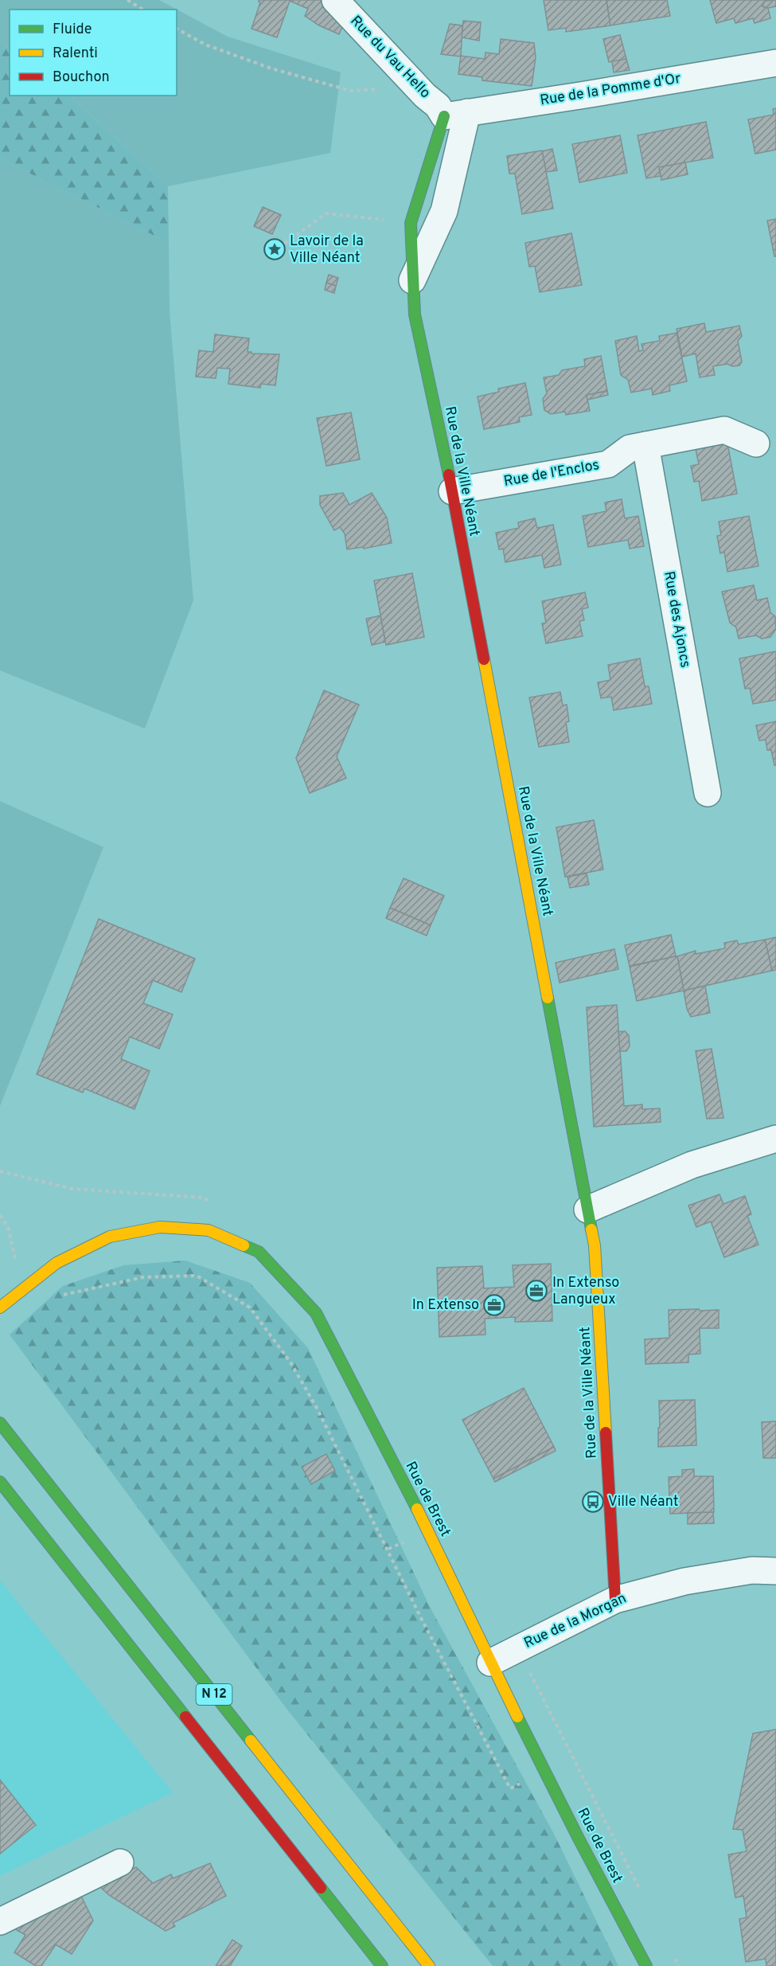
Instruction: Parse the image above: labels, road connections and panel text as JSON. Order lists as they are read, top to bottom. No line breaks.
{"streets":{"main road":["Rue de la Ville Néant","Rue de Brest","N 12"],"street":["Rue du Vau Hello","Rue de la Pomme d'Or","Rue de l'Enclos","Rue des Ajoncs","Rue de la Morgan"]},"crossings":[["Rue du Vau Hello","Rue de la Pomme d'Or"],["Rue du Vau Hello","Rue de la Ville Néant"],["Rue de la Pomme d'Or","Rue de la Ville Néant"],["Rue de la Ville Néant","Rue de l'Enclos"],["Rue de la Ville Néant","Rue de la Morgan"],["Rue de l'Enclos","Rue des Ajoncs"],["Rue de Brest","Rue de la Morgan"]],"places":{"place":["Lavoir de la Ville Néant"],"office":["In Extenso Langueux","In Extenso"],"bus stop":["Ville Néant"]},"legend":["Fluide","Ralenti","Bouchon"]}
